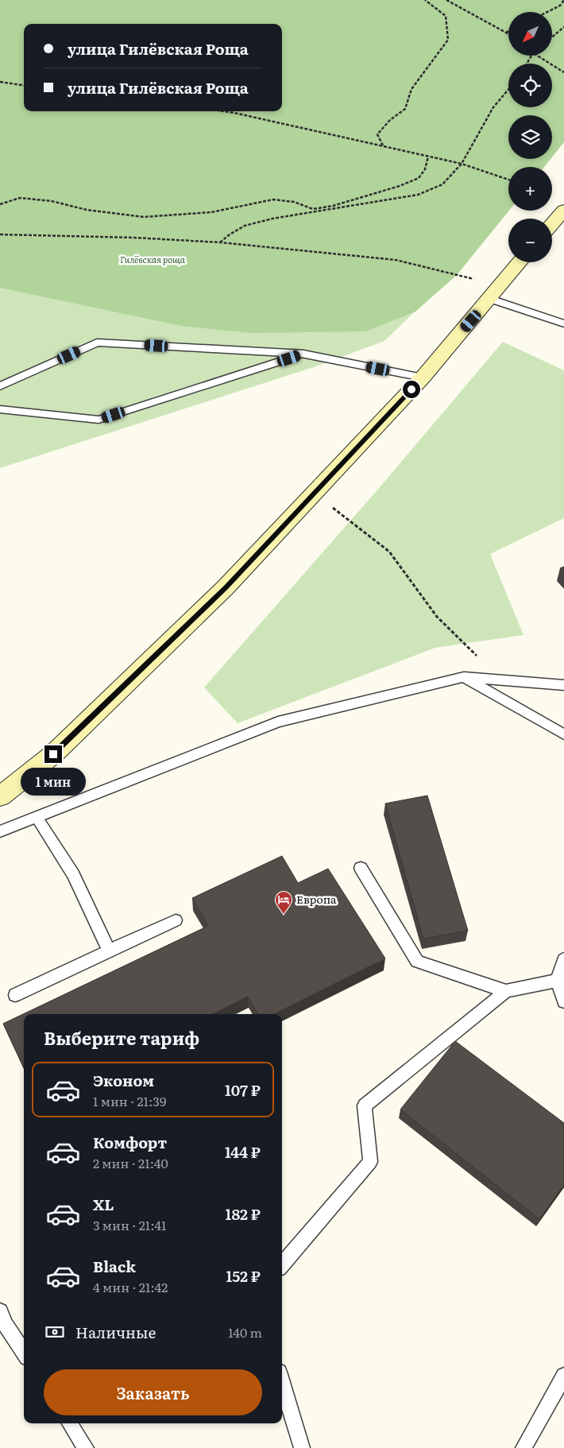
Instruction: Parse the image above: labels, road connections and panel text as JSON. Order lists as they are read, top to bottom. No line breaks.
{"parks":["Гилёвская роща"],"places":{"hotel":["Европа"]},"north":"bottom left","page":{"map_buttons":["+","−"],"banner":["улица Гилёвская Роща","улица Гилёвская Роща"],"bubble":"1 мин","heading":"Выберите тариф","list":[{"name":"Эконом","note":"1 мин · 21:39","value":"107 ₽"},{"name":"Комфорт","note":"2 мин · 21:40","value":"144 ₽"},{"name":"XL","note":"3 мин · 21:41","value":"182 ₽"},{"name":"Black","note":"4 мин · 21:42","value":"152 ₽"}],"pay":["Наличные","140 m"],"buttons":"Заказать"}}
